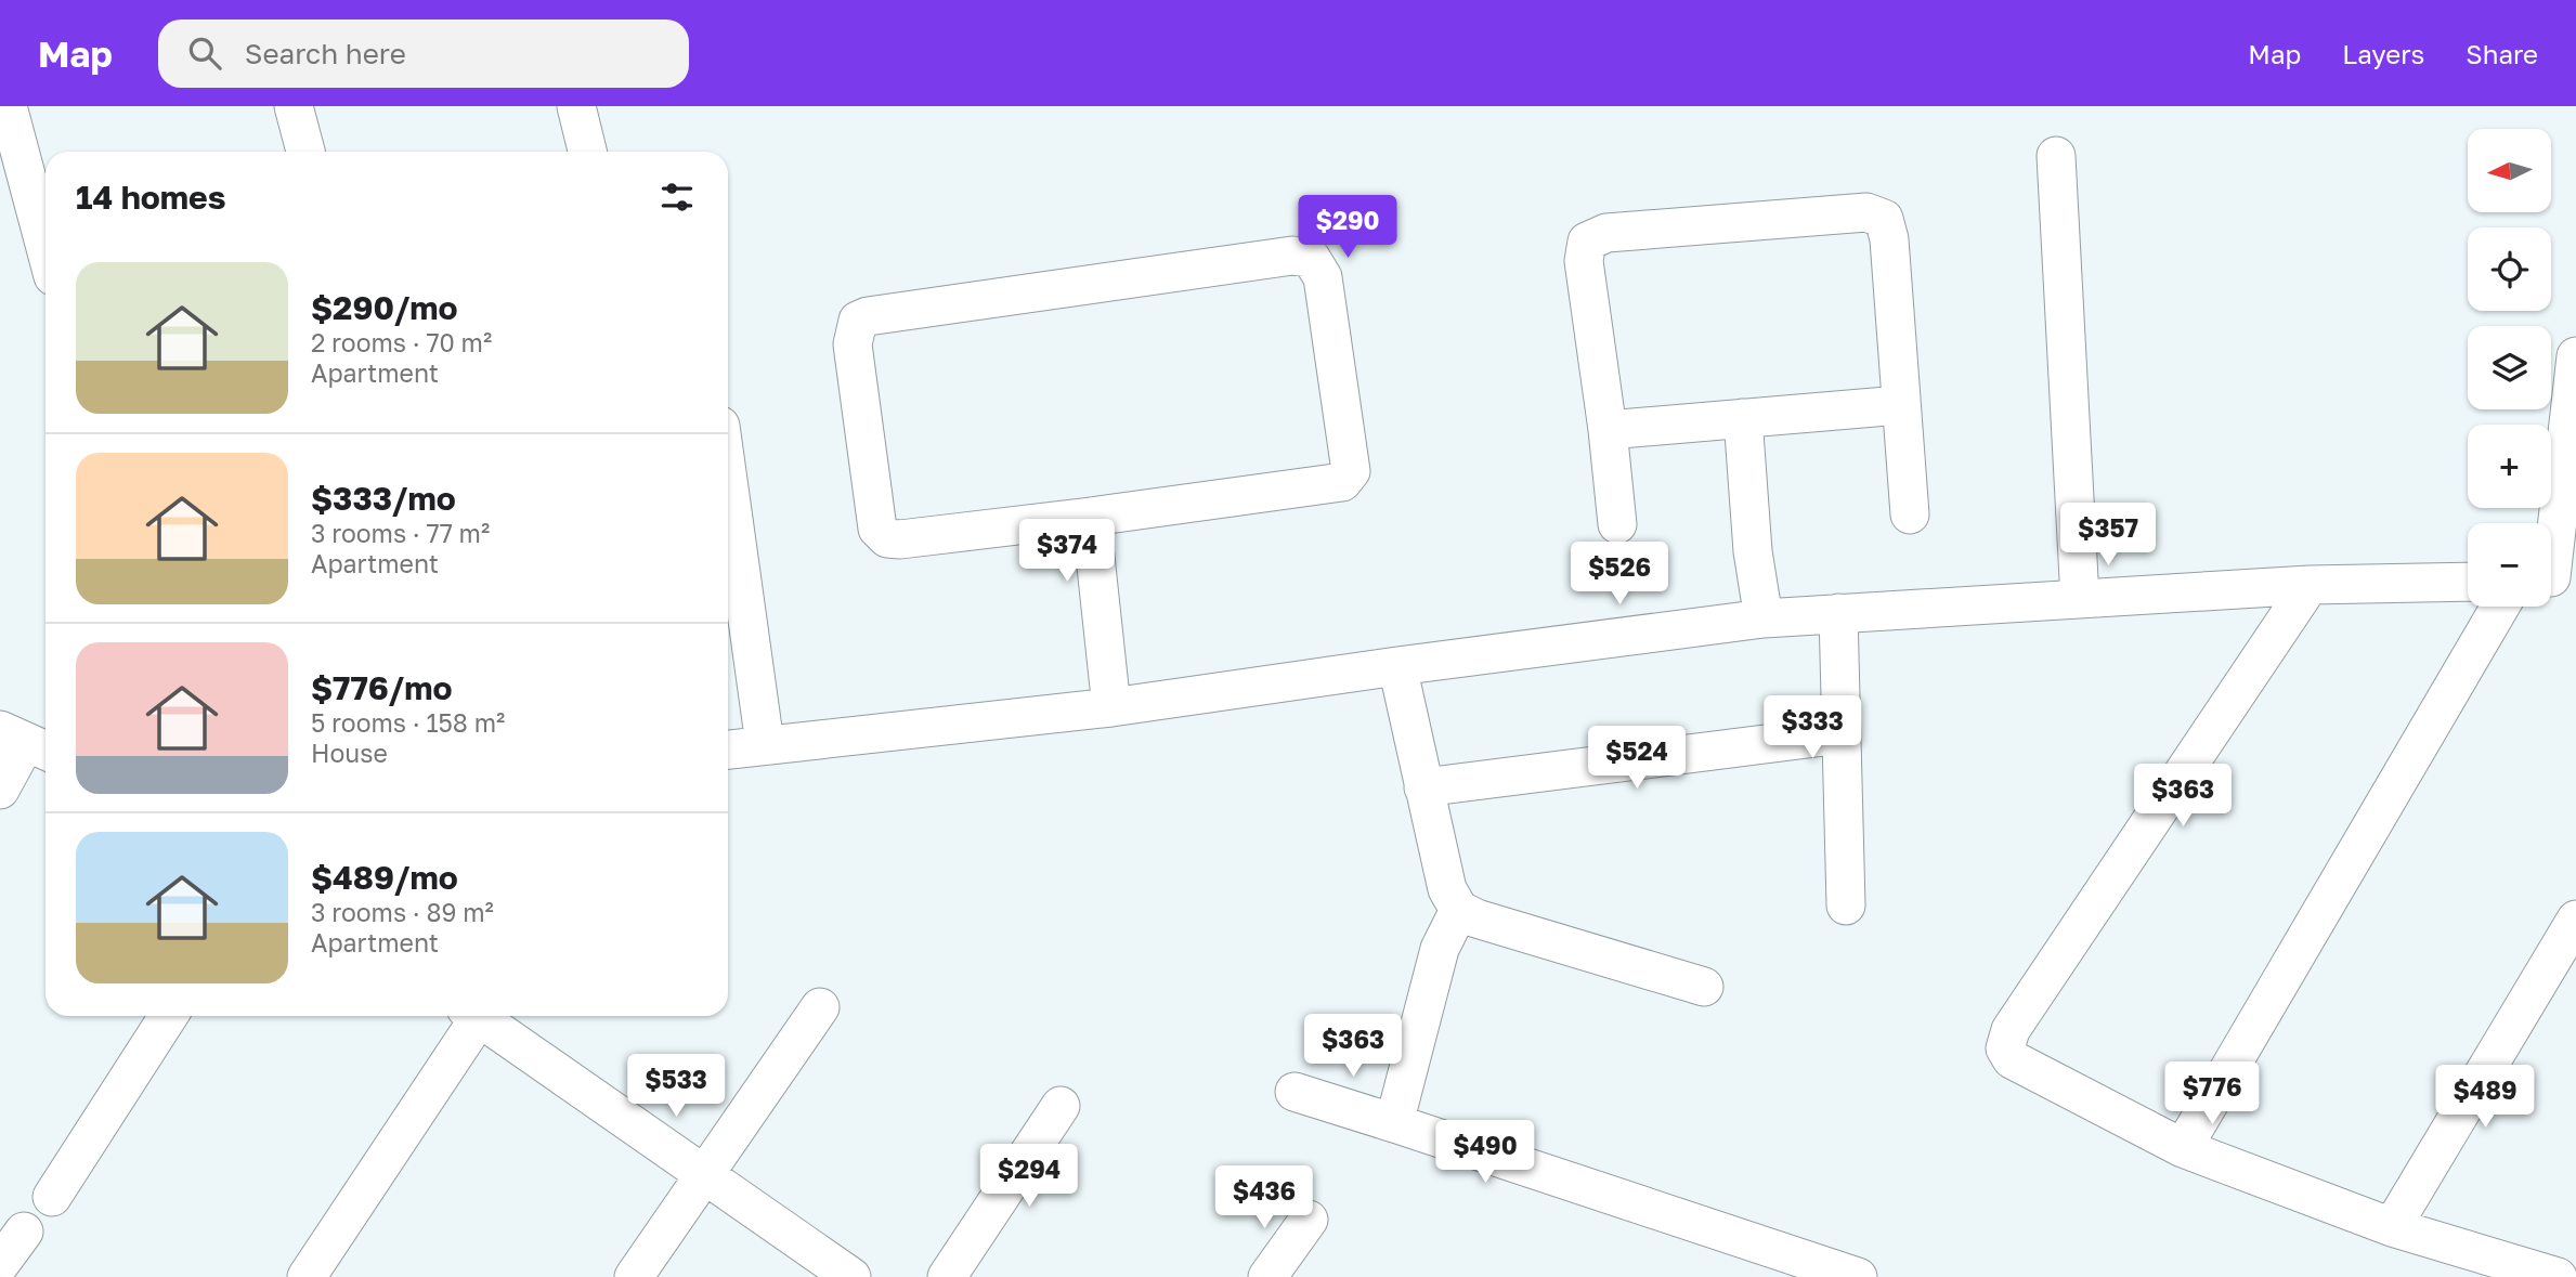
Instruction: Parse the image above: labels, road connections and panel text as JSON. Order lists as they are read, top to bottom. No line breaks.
{"north":"left","page":{"header":"Map","search":"Search here","nav":["Map","Layers","Share"],"map_buttons":["+","−"],"heading":"14 homes","price":["$290","$357","$374","$526","$333","$524","$363","$363","$533","$776","$489","$490","$294","$436"],"list":[{"name":"$290/mo","note":"2 rooms · 70 m² · Apartment"},{"name":"$333/mo","note":"3 rooms · 77 m² · Apartment"},{"name":"$776/mo","note":"5 rooms · 158 m² · House"},{"name":"$489/mo","note":"3 rooms · 89 m² · Apartment"}]}}
